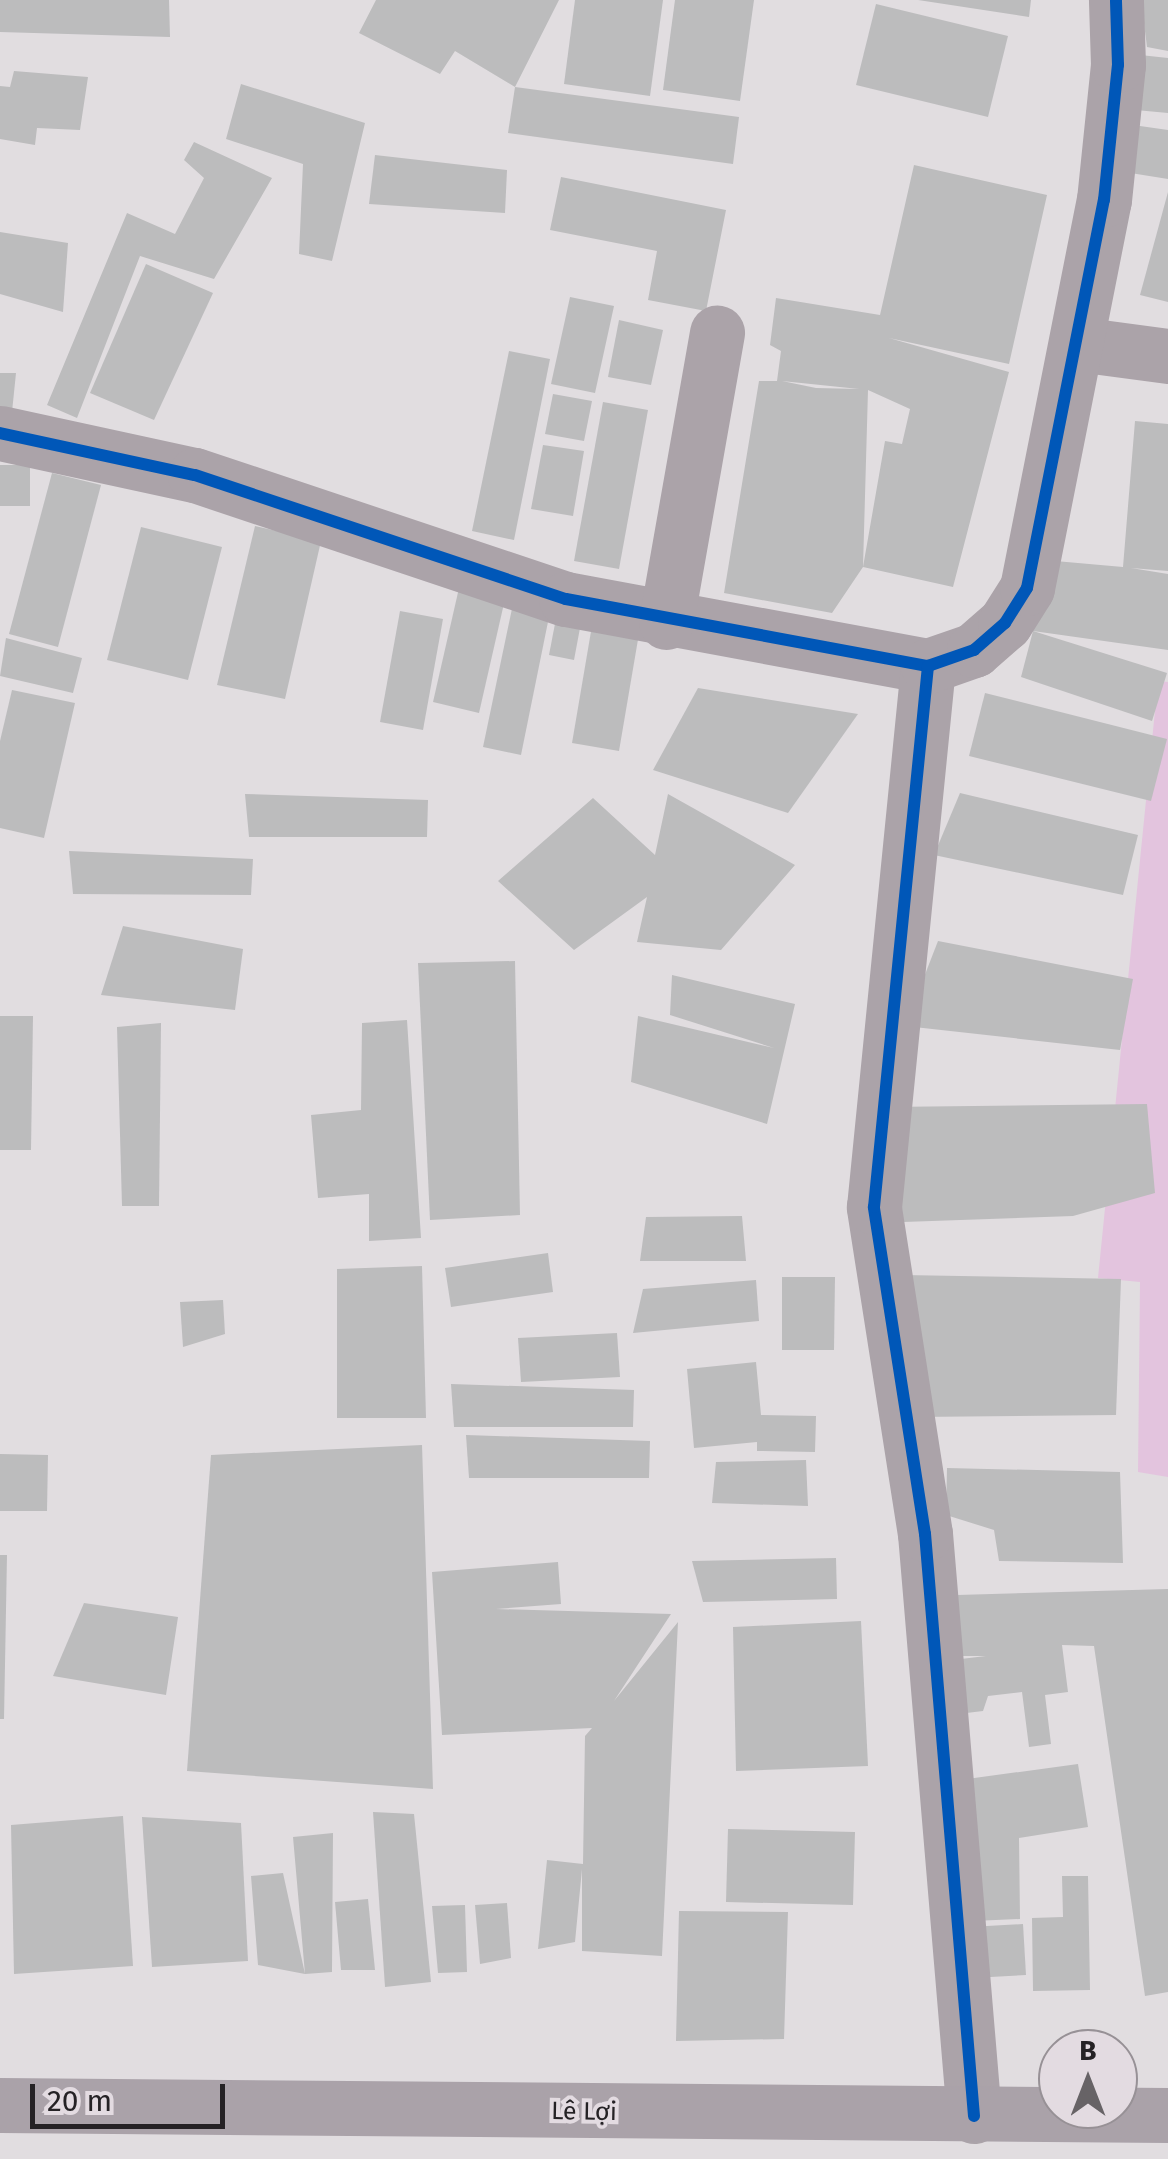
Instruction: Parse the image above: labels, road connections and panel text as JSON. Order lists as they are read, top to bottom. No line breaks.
{"streets":{"main road":["Lê Lợi"]},"scale_bar":"20 m","north":"top"}
